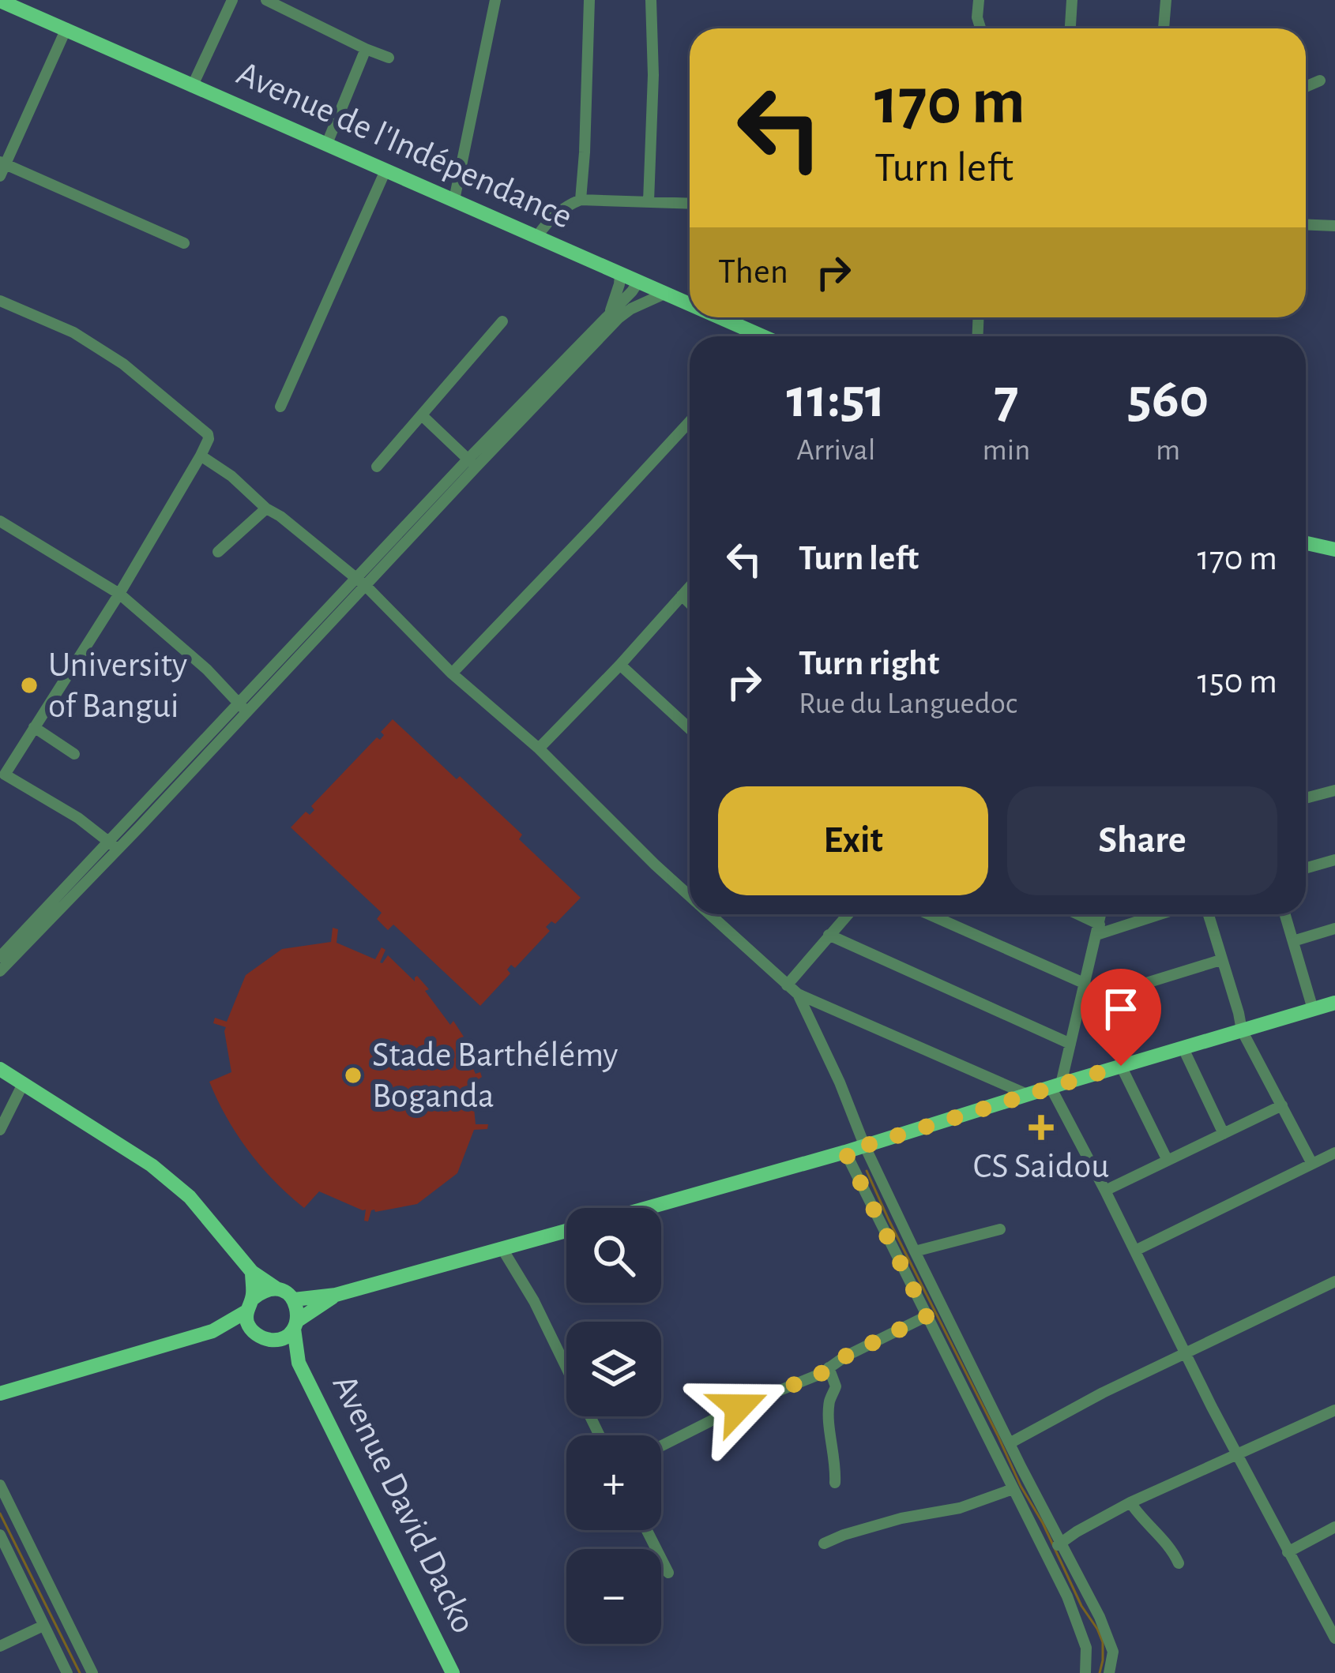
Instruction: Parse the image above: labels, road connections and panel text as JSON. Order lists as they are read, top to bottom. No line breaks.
{"streets":{"main road":["Avenue de l'Indépendance","Avenue David Dacko"]},"places":{"other":["University of Bangui","Stade Barthélémy Boganda"],"health":["CS Saidou"]},"page":{"turn":["170 m","Turn left"],"then":"Then","eta":["11:51","Arrival","7","min","560","m"],"list":[{"name":"Turn left","value":"170 m"},{"name":"Turn right","note":"Rue du Languedoc","value":"150 m"}],"buttons":["Exit","Share"],"map_buttons":["+","−"]}}
